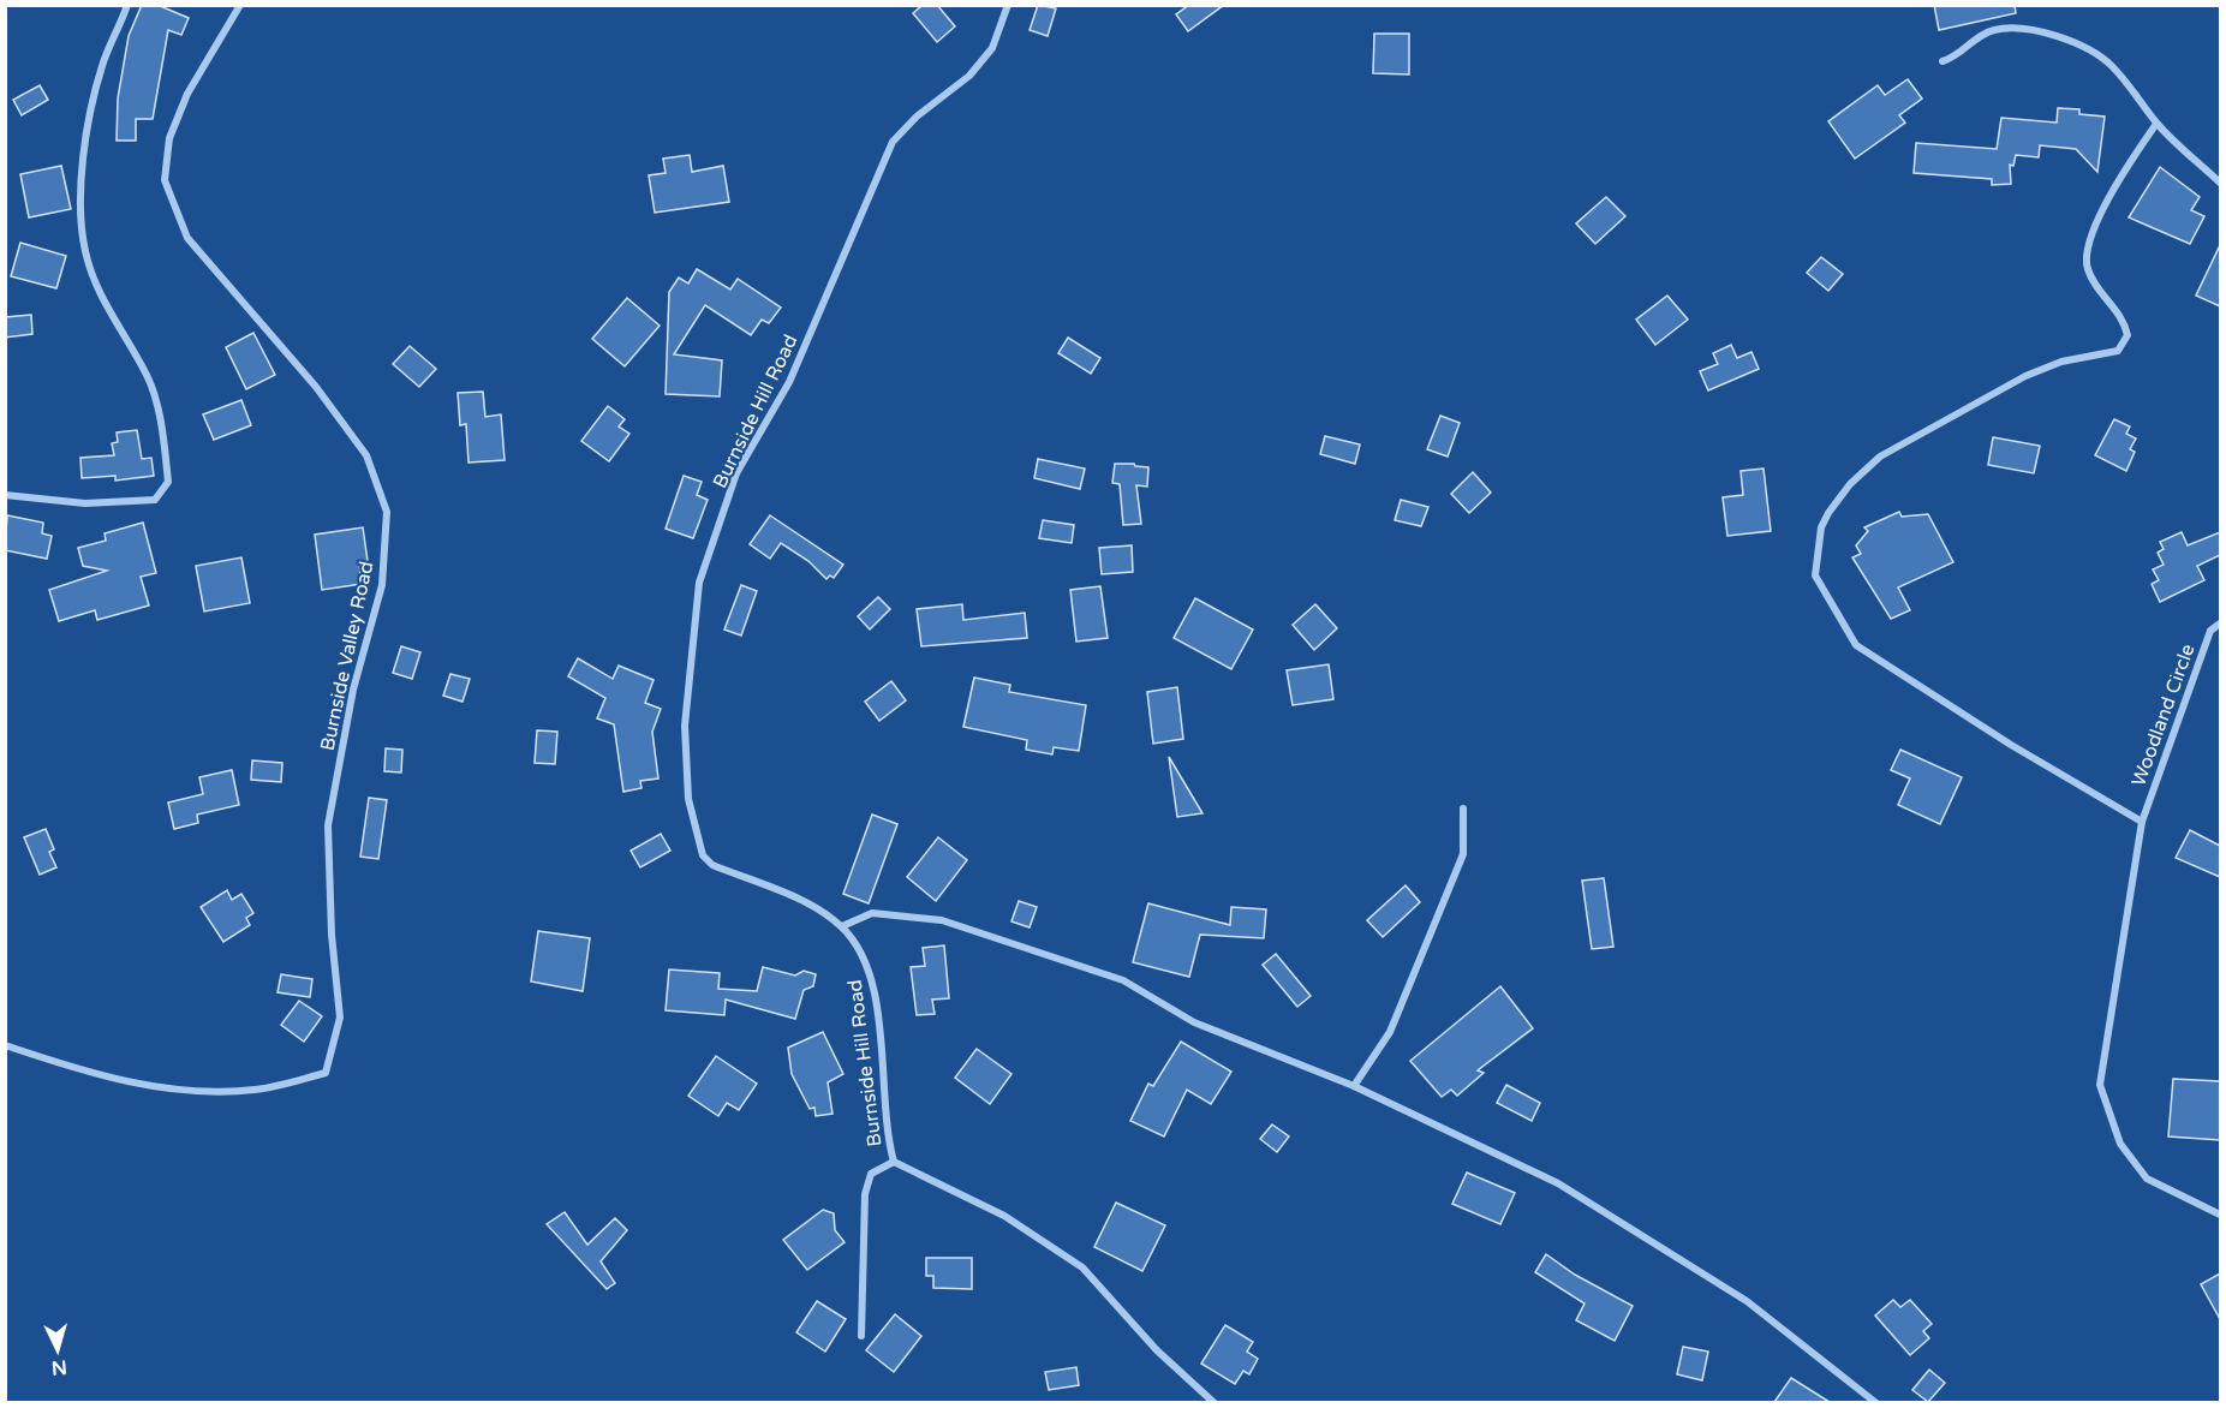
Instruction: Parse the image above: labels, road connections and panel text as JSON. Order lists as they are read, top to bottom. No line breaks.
{"streets":{"street":["Burnside Hill Road","Burnside Valley Road","Woodland Circle"]},"north":"bottom"}
